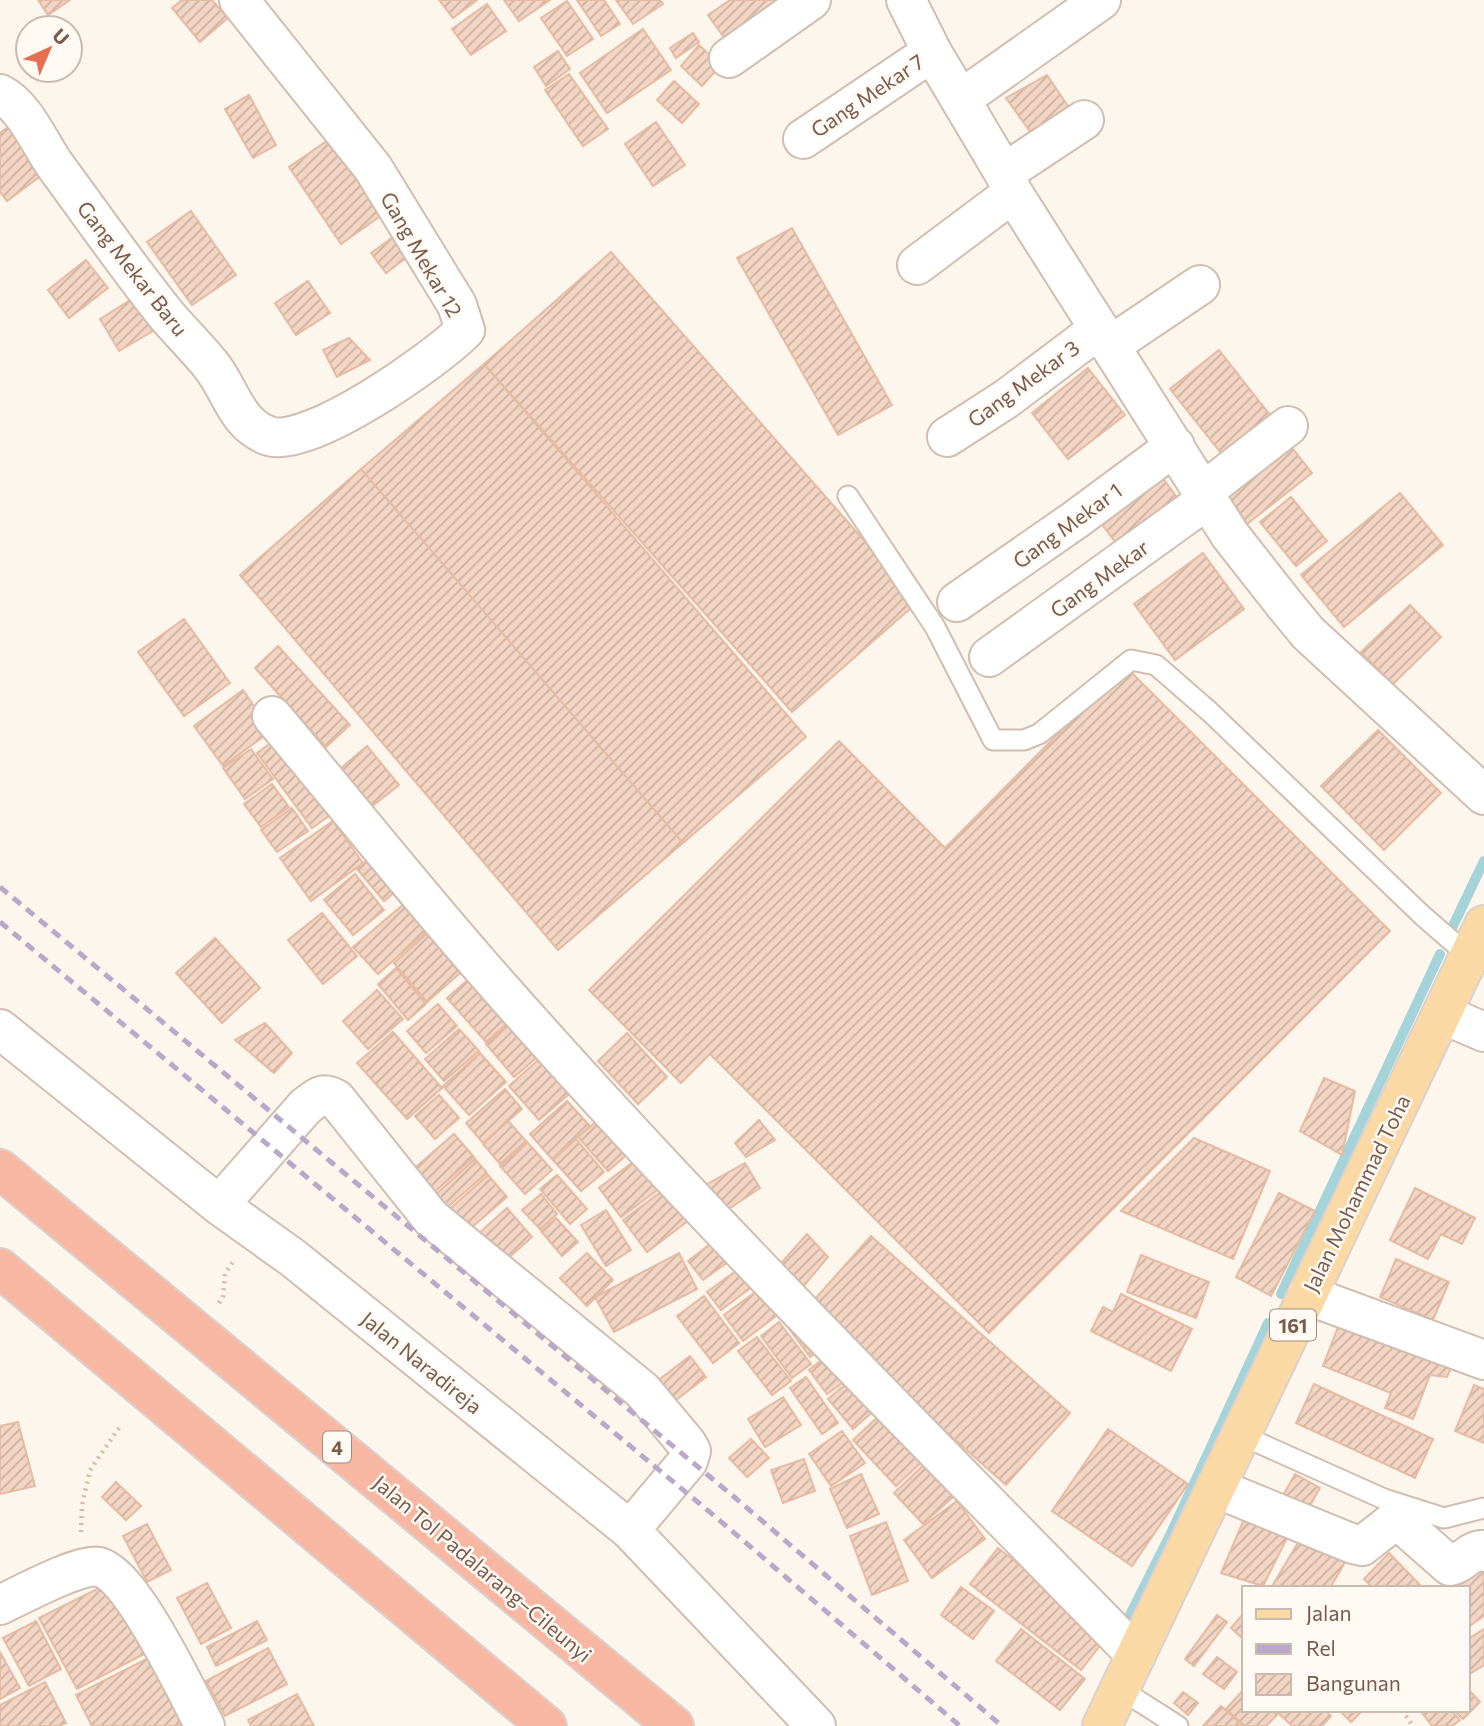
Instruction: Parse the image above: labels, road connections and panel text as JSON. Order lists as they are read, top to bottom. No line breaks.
{"streets":{"highway":["4","Jalan Tol Padalarang–Cileunyi"],"main road":["Jalan Mohammad Toha","161"],"street":["Gang Mekar 7","Gang Mekar 12","Gang Mekar Baru","Gang Mekar 3","Gang Mekar 1","Gang Mekar","Jalan Naradireja"]},"crossings":[["Gang Mekar 12","Gang Mekar Baru"]],"legend":["Jalan","Rel","Bangunan"],"north":"top right"}
